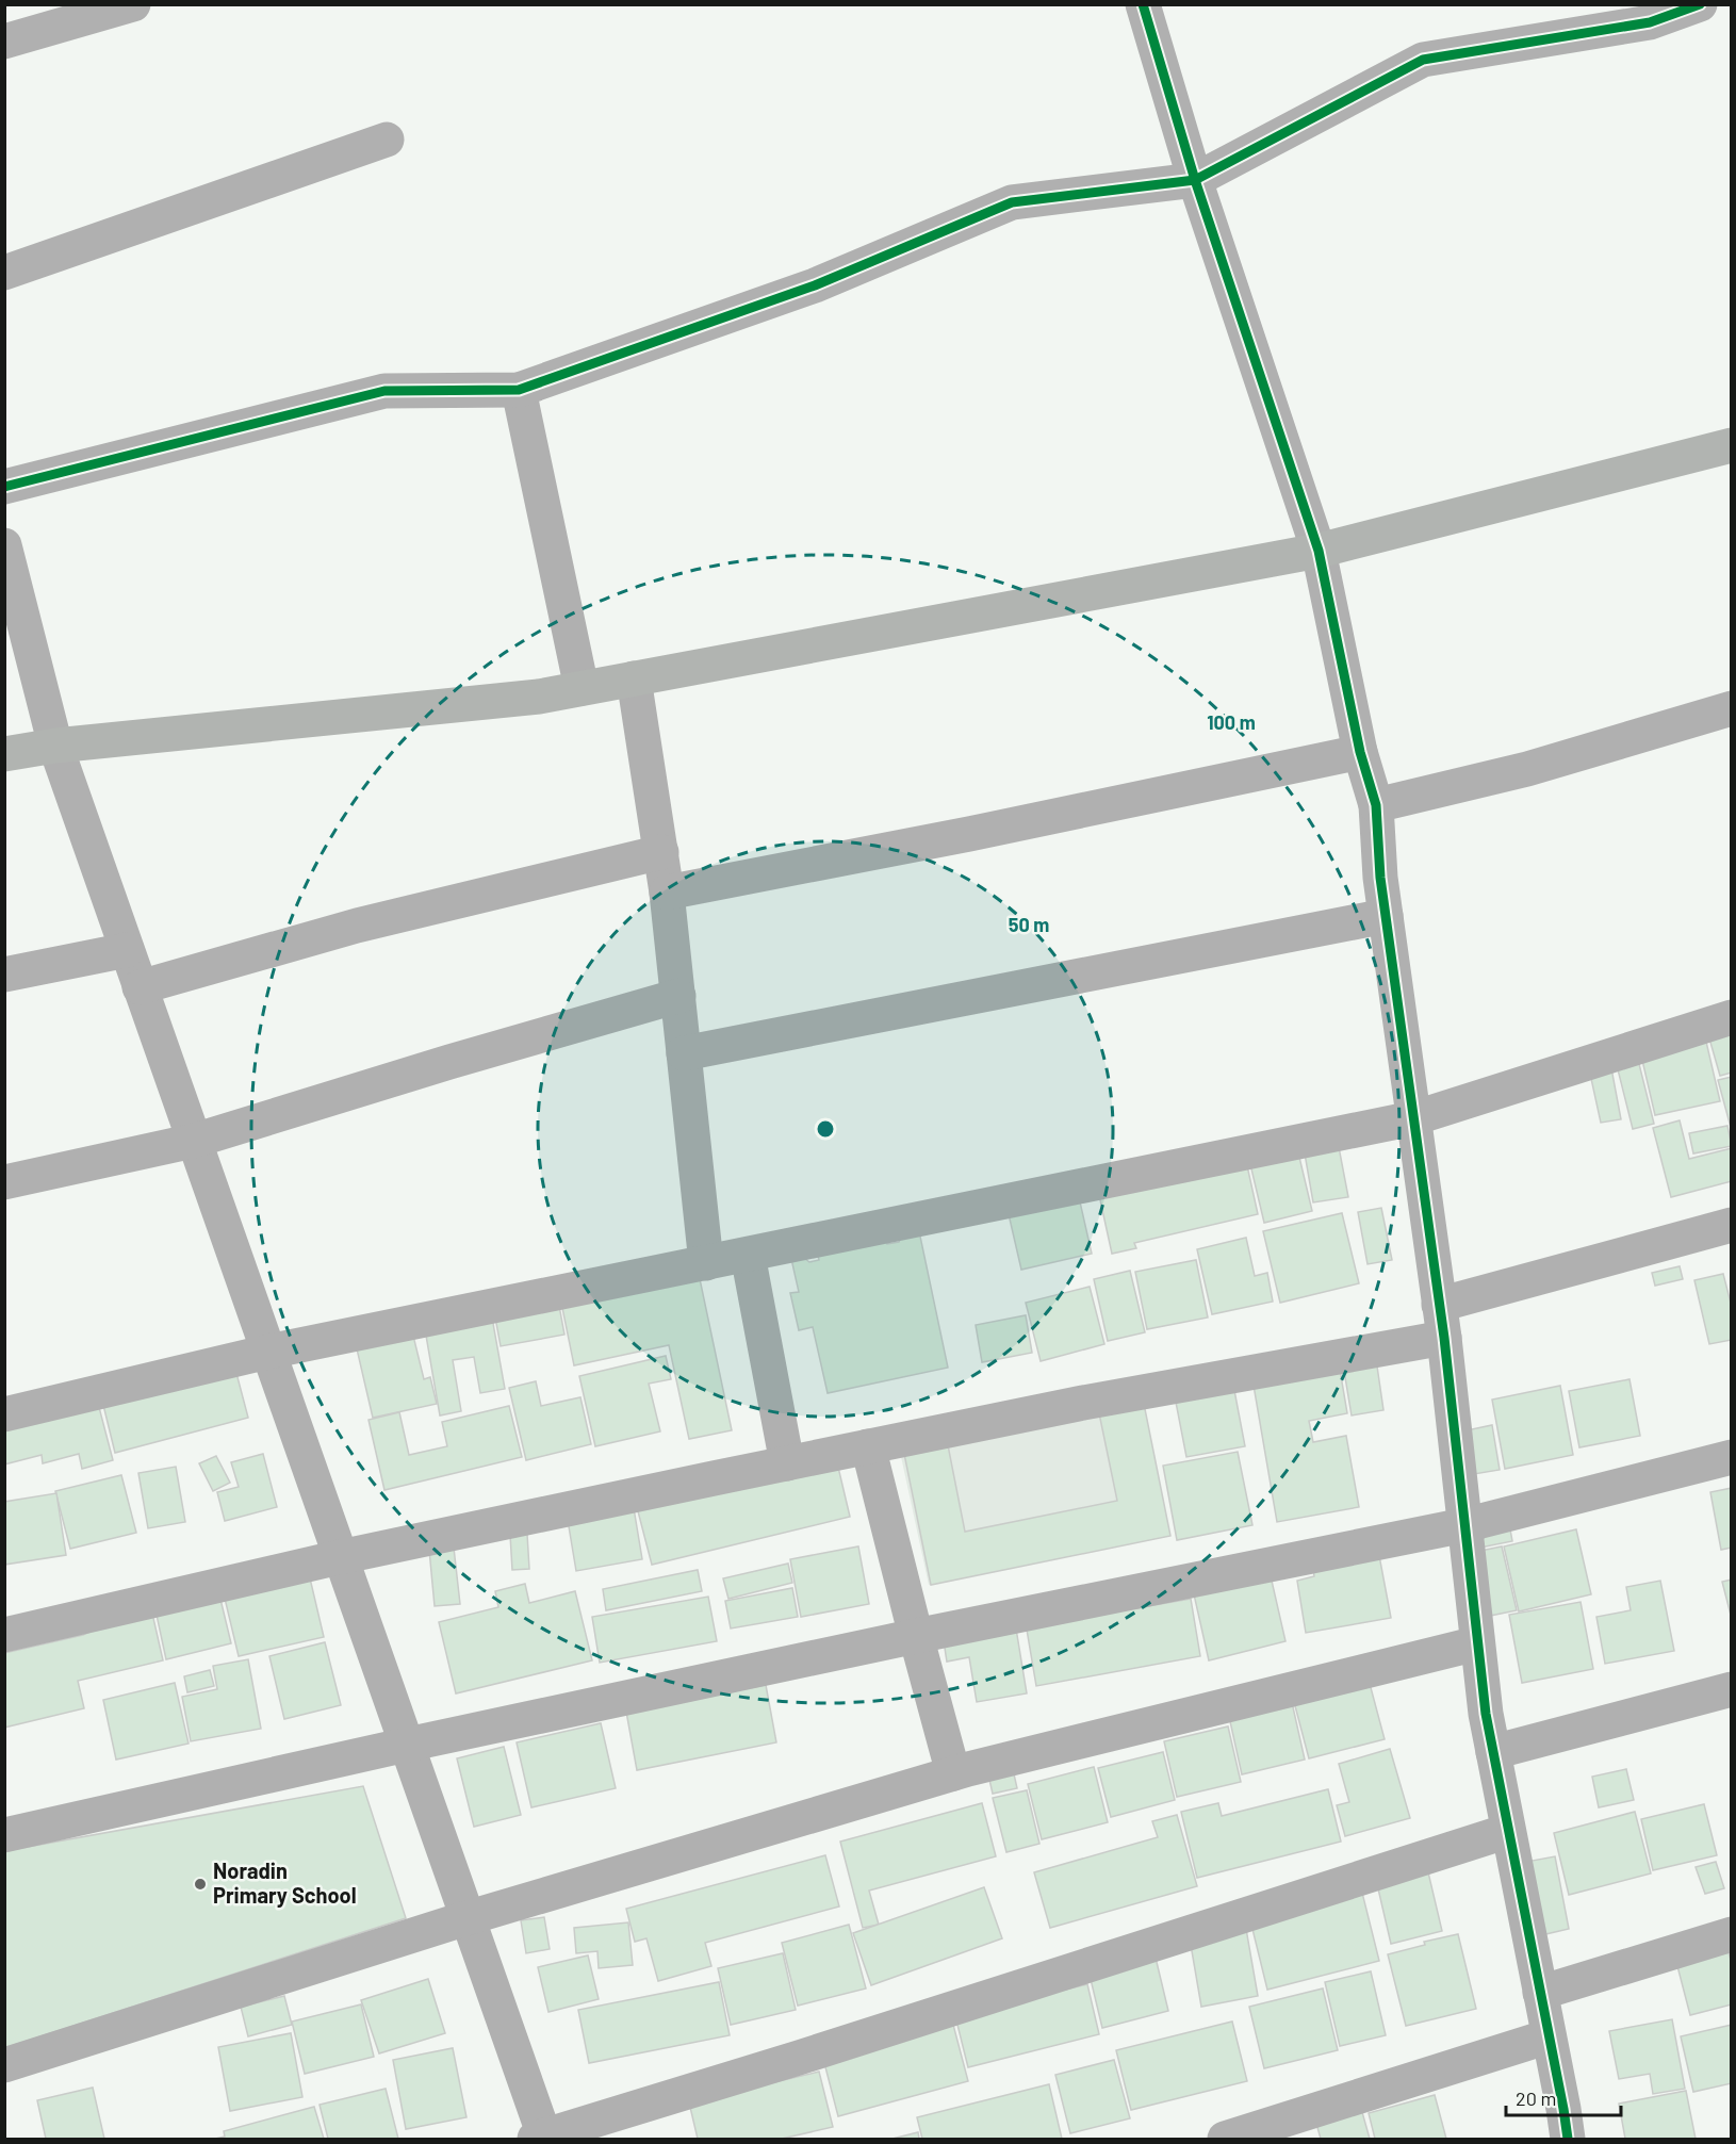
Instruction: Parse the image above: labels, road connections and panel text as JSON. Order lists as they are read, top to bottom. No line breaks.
{"places":["Noradin Primary School"],"scale_bar":"20 m","rings":["100 m","50 m"]}
